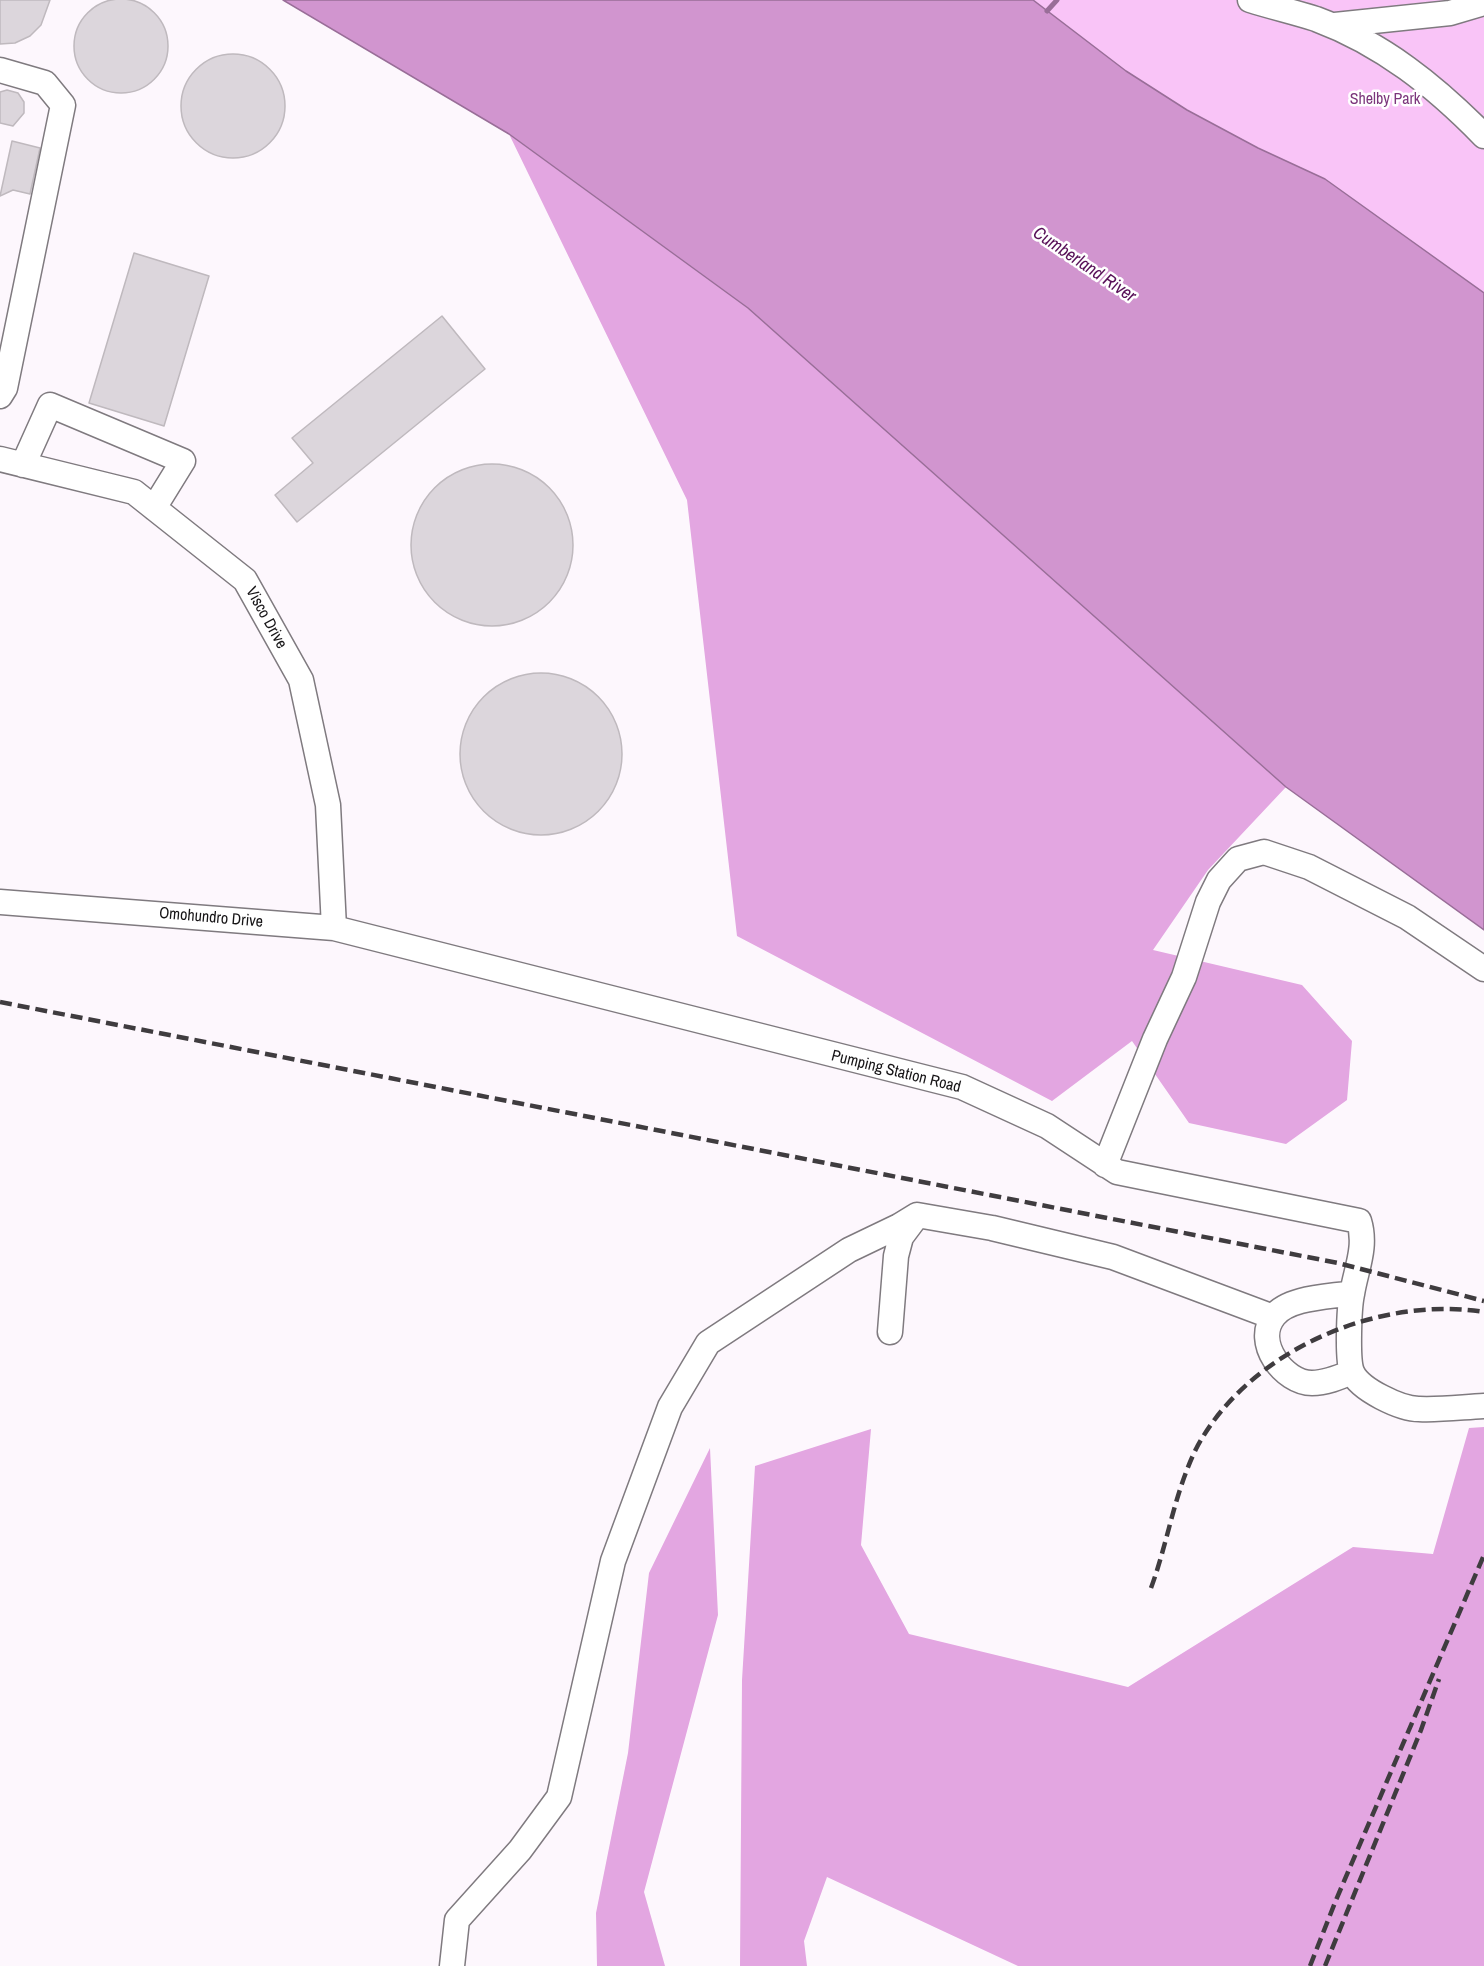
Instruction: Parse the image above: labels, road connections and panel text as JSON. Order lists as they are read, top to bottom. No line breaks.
{"streets":{"street":["Visco Drive","Omohundro Drive","Pumping Station Road"]},"crossings":[["Visco Drive","Omohundro Drive"],["Omohundro Drive","Pumping Station Road"]],"water":["Cumberland River"],"parks":["Shelby Park"]}
